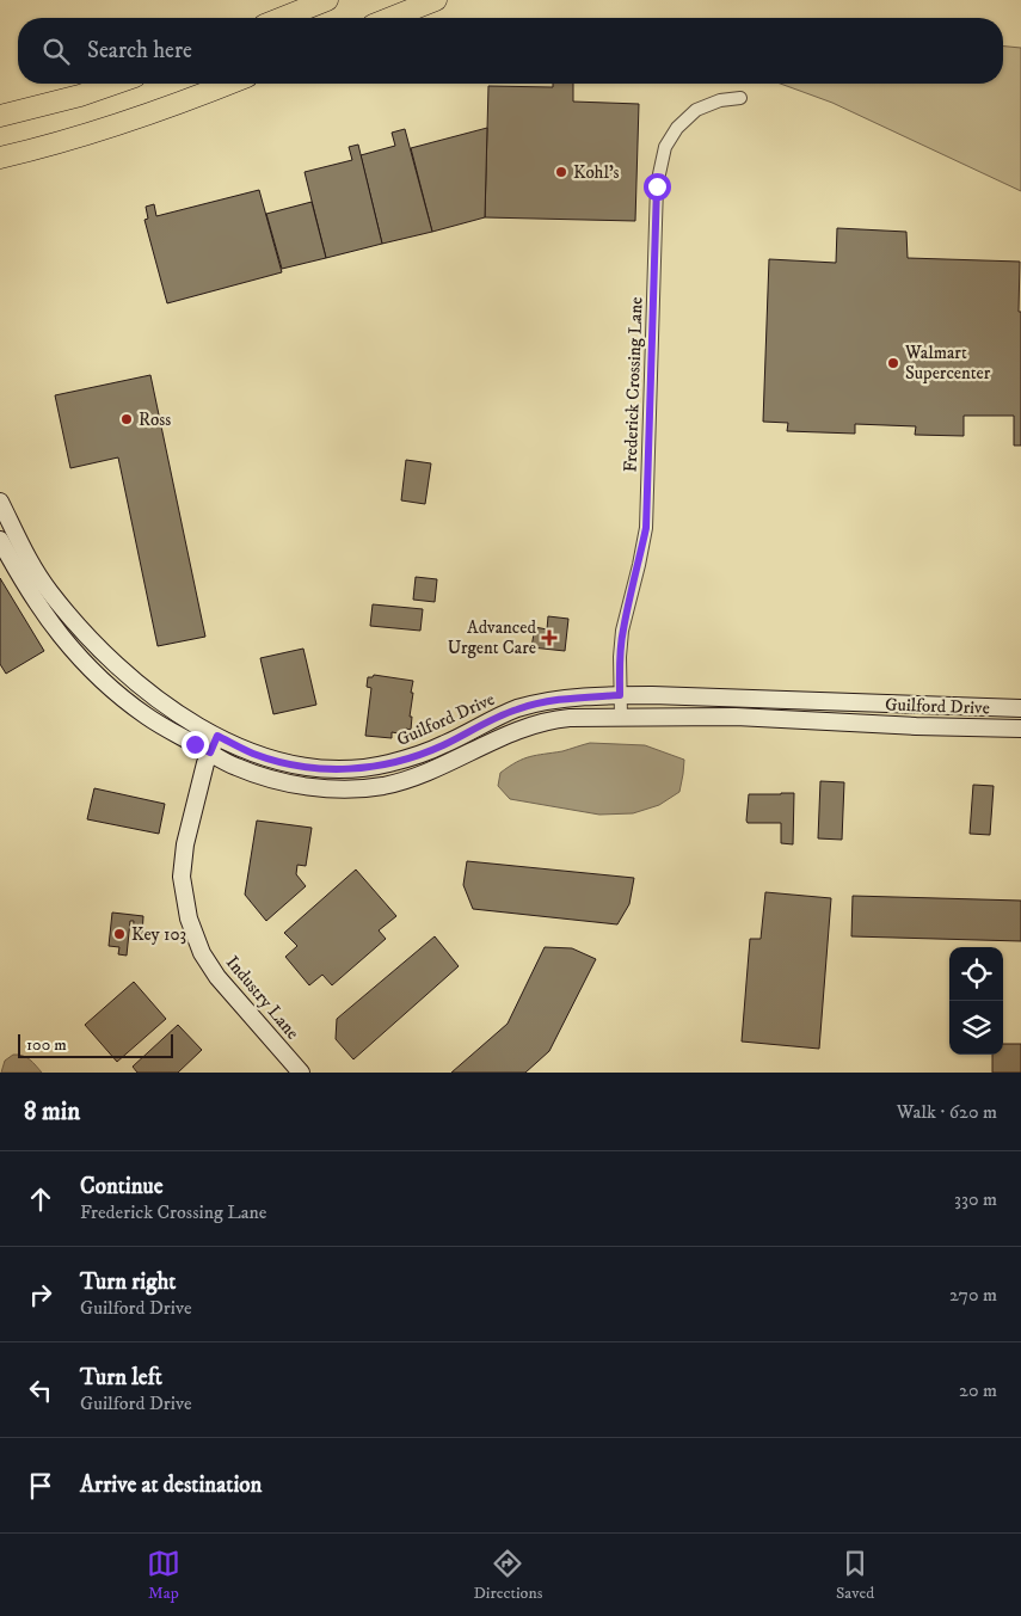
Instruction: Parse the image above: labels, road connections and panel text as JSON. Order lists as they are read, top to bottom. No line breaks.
{"streets":{"main road":["Guilford Drive","Industry Lane"],"street":["Frederick Crossing Lane"]},"crossings":[["Frederick Crossing Lane","Guilford Drive"],["Guilford Drive","Industry Lane"]],"places":{"other":["Kohl's","Walmart Supercenter","Ross","Key 103"],"health":["Advanced Urgent Care"]},"scale_bar":"100 m","page":{"search":"Search here","scale":"100 m","heading":["8 min","Walk · 620 m"],"list":[["Continue","Frederick Crossing Lane","330 m"],["Turn right","Guilford Drive","270 m"],["Turn left","Guilford Drive","20 m"],"Arrive at destination"],"nav":["Map","Directions","Saved"]}}
